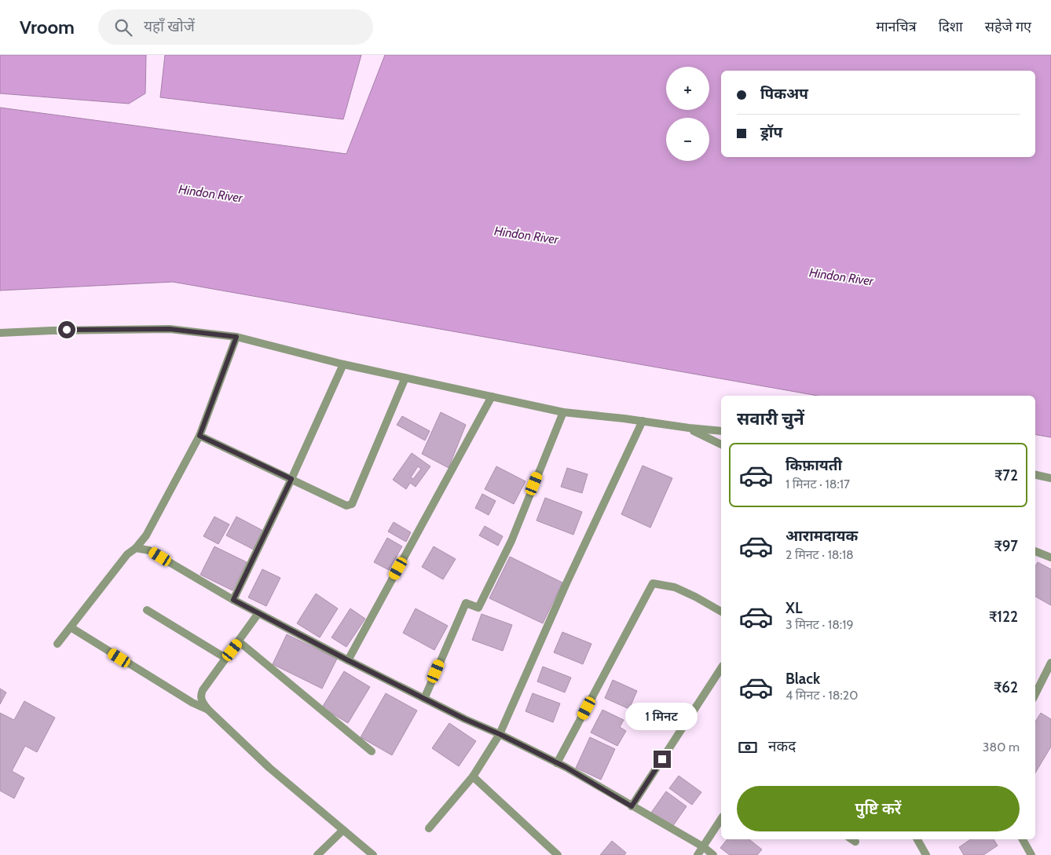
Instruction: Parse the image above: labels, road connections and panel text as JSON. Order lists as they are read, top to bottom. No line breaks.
{"water":["Hindon River"],"page":{"header":"Vroom","search":"यहाँ खोजें","nav":["मानचित्र","दिशा","सहेजे गए"],"map_buttons":["+","−"],"banner":["पिकअप","ड्रॉप"],"heading":"सवारी चुनें","list":[{"name":"किफ़ायती","note":"1 मिनट · 18:17","value":"₹72"},{"name":"आरामदायक","note":"2 मिनट · 18:18","value":"₹97"},{"name":"XL","note":"3 मिनट · 18:19","value":"₹122"},{"name":"Black","note":"4 मिनट · 18:20","value":"₹62"}],"bubble":"1 मिनट","pay":["नकद","380 m"],"buttons":"पुष्टि करें"}}
